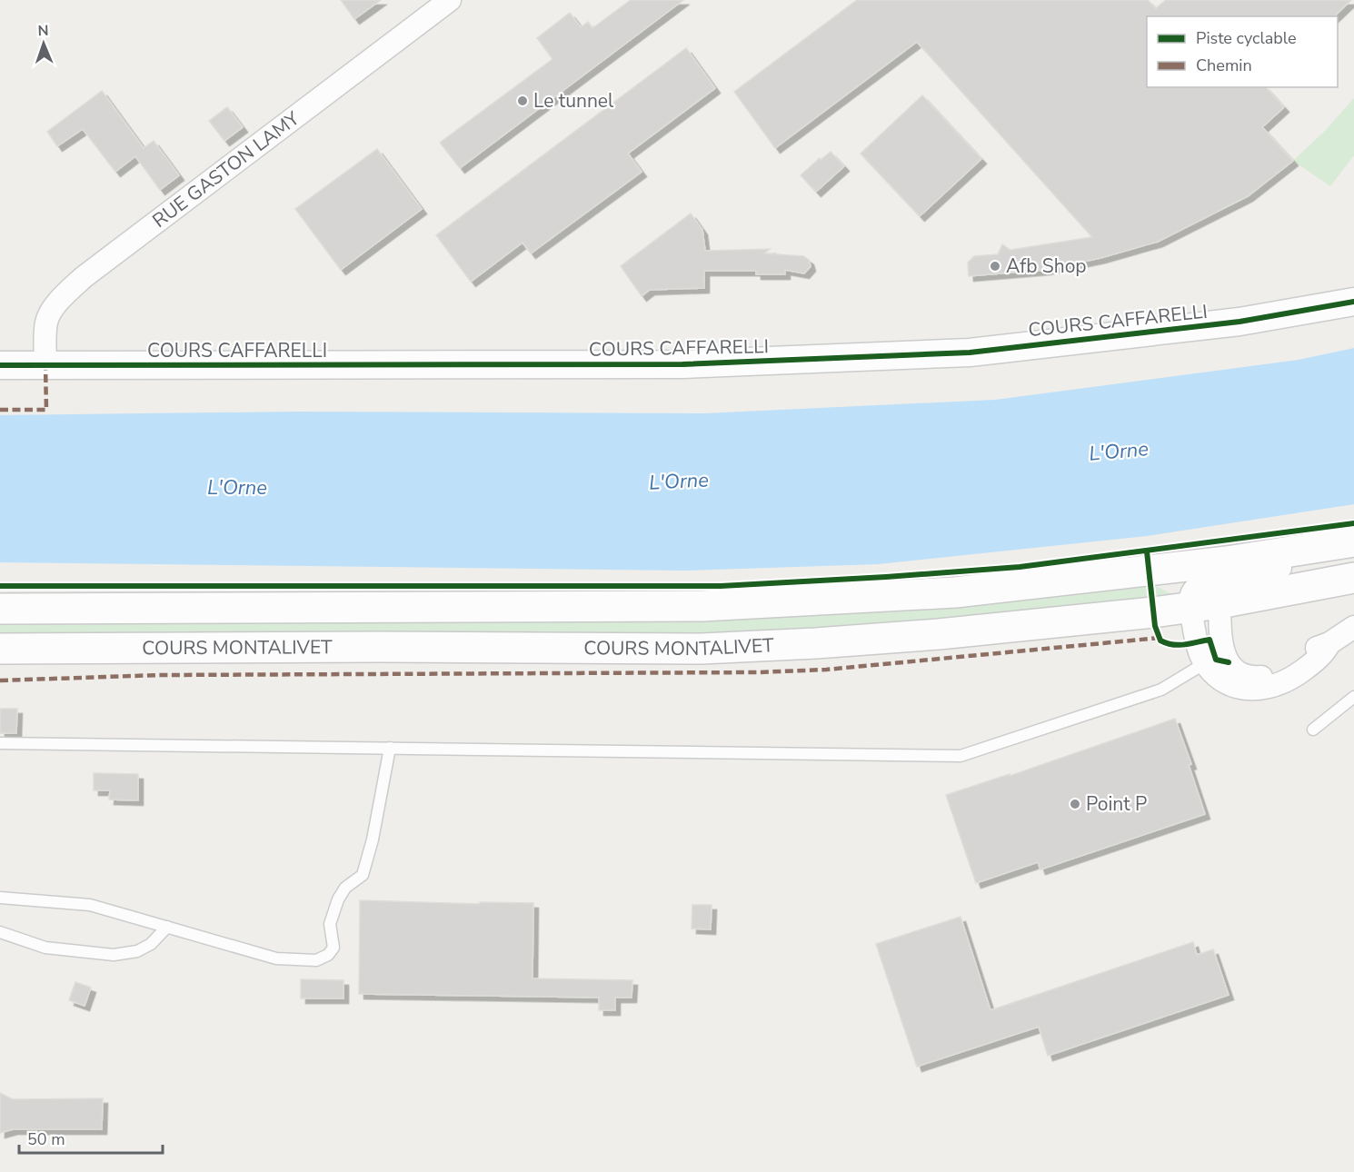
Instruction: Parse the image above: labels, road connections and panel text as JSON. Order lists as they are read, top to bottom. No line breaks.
{"streets":{"main road":["COURS MONTALIVET"],"street":["RUE GASTON LAMY","COURS CAFFARELLI"]},"crossings":[["RUE GASTON LAMY","COURS CAFFARELLI"]],"water":["L'Orne"],"places":["Le tunnel","Afb Shop","Point P"],"legend":["Piste cyclable","Chemin"],"scale_bar":"50 m","north":"top"}
